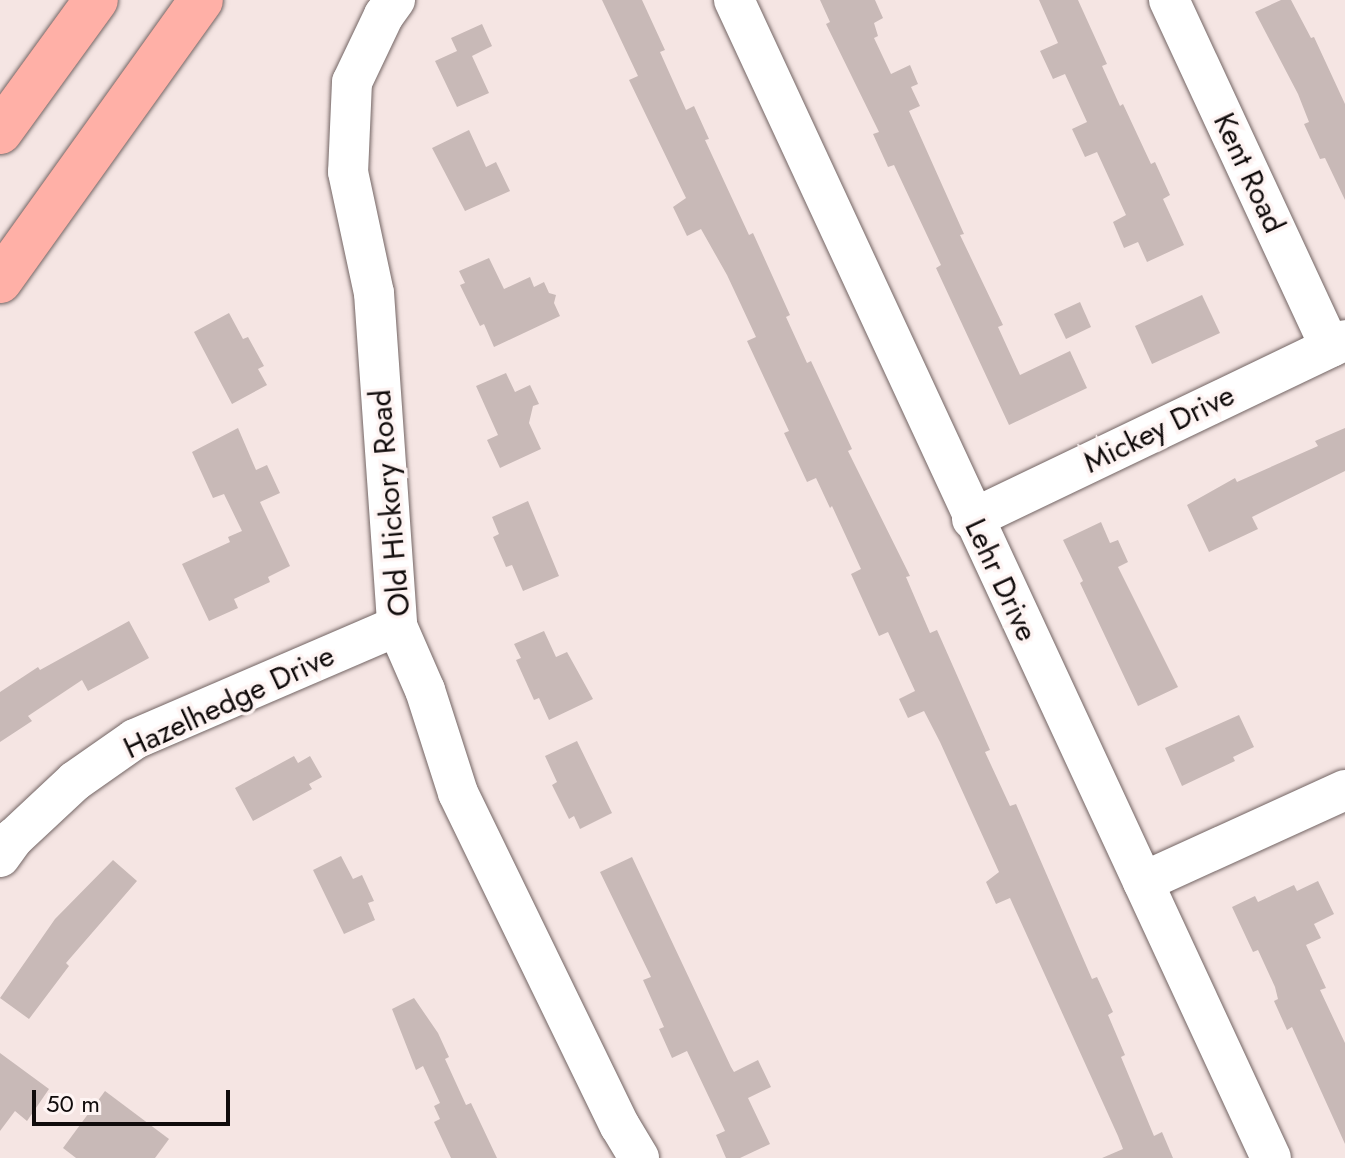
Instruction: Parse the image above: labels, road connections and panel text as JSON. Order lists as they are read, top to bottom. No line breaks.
{"streets":{"street":["Kent Road","Mickey Drive","Old Hickory Road","Lehr Drive","Hazelhedge Drive"]},"crossings":[["Kent Road","Mickey Drive"],["Mickey Drive","Lehr Drive"],["Old Hickory Road","Hazelhedge Drive"]],"scale_bar":"50 m"}
